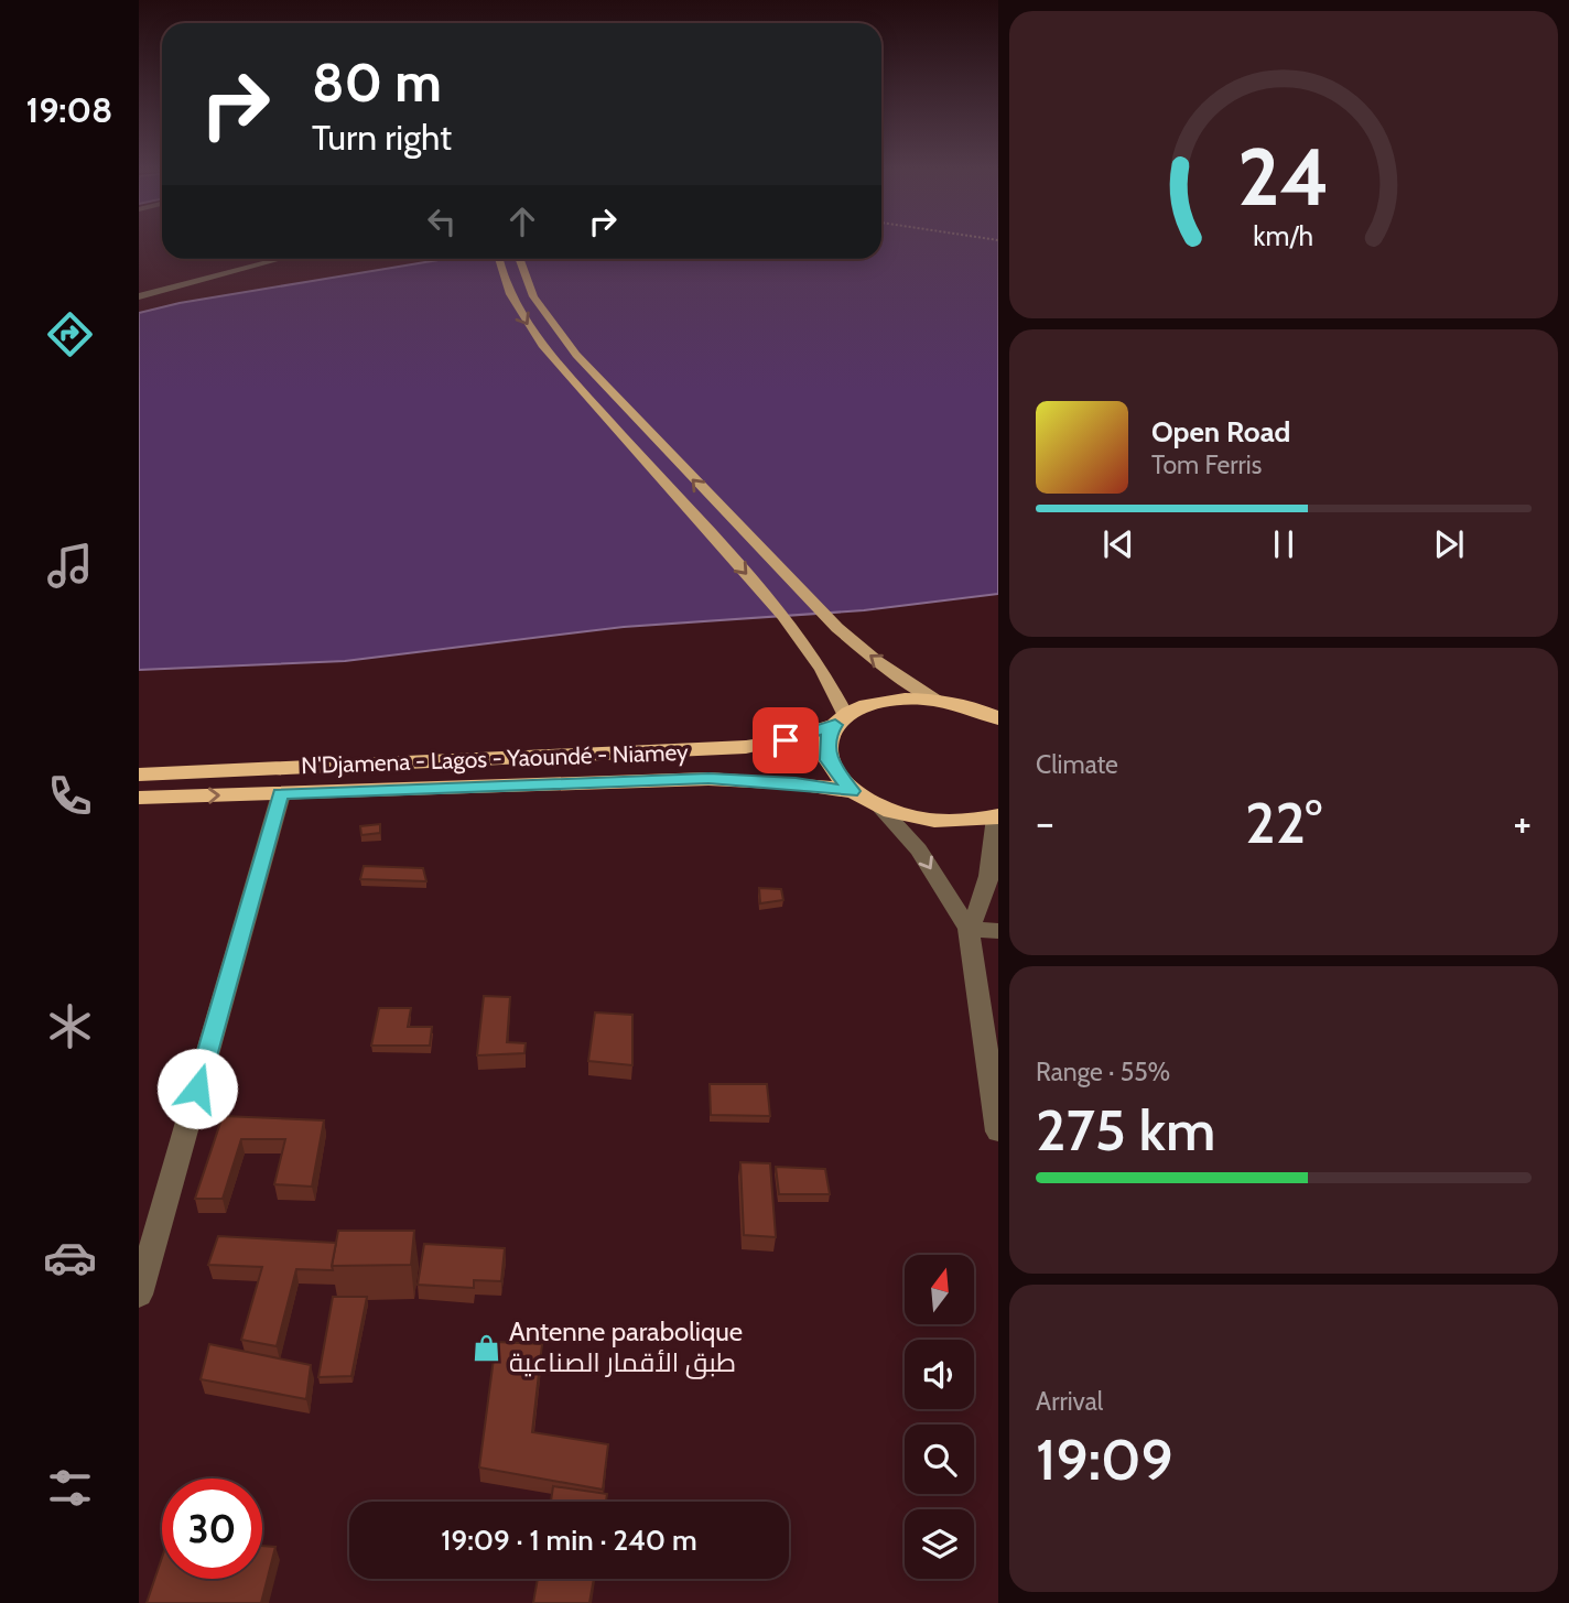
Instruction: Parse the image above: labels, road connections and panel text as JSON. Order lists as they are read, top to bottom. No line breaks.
{"streets":{"highway":["N'Djamena - Lagos - Yaoundé - Niamey"]},"places":{"shop":["Antenne parabolique طبق الأقمار الصناعية"]},"north":"top","page":{"tabs":"19:08","turn":["80 m","Turn right"],"song":["Open Road","Tom Ferris"],"tile":["Climate",["Range · 55%","275 km"],["Arrival","19:09"]],"heat":["−","22°","+"],"limit":"30","trip":"19:09 · 1 min · 240 m","gauge":["24","km/h"]}}
